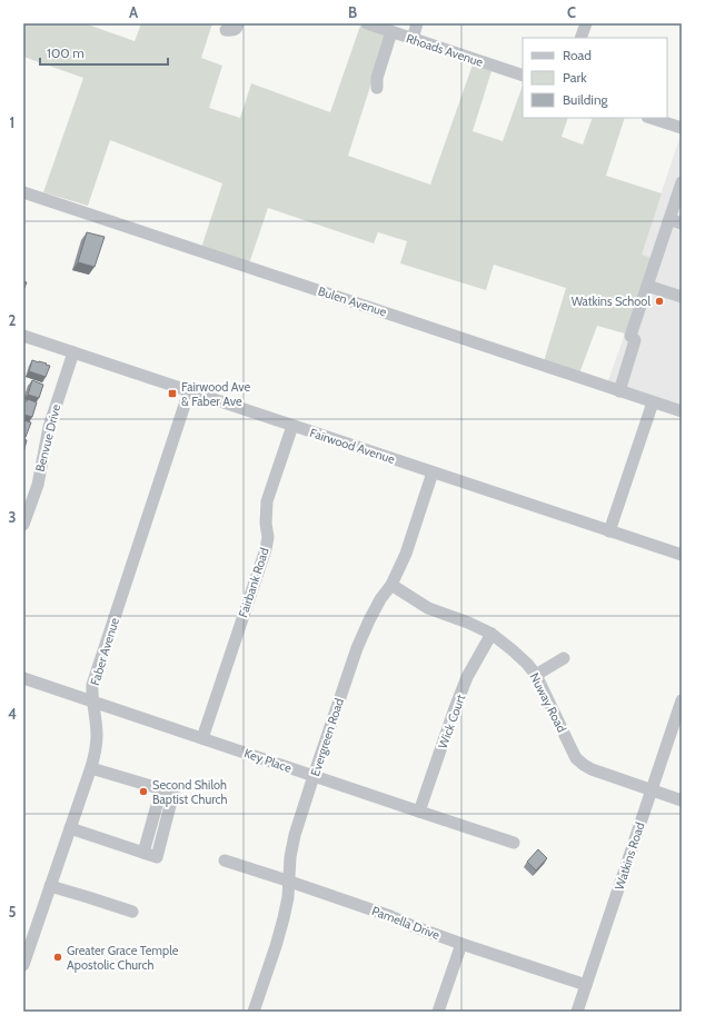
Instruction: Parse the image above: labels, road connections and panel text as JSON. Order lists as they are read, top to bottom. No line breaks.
{"streets":{"street":["Rhoads Avenue","Bulen Avenue","Benvue Drive","Fairwood Avenue","Fairbank Road","Faber Avenue","Nuway Road","Wick Court","Evergreen Road","Key Place","Watkins Road","Pamella Drive"]},"crossings":[["Benvue Drive","Fairwood Avenue"],["Fairwood Avenue","Fairbank Road"],["Fairwood Avenue","Faber Avenue"],["Fairwood Avenue","Evergreen Road"],["Fairbank Road","Key Place"],["Faber Avenue","Key Place"],["Nuway Road","Wick Court"],["Nuway Road","Evergreen Road"],["Nuway Road","Watkins Road"],["Wick Court","Key Place"],["Evergreen Road","Key Place"],["Evergreen Road","Pamella Drive"],["Watkins Road","Pamella Drive"]],"places":{"other":["Watkins School","Second Shiloh Baptist Church","Greater Grace Temple Apostolic Church"],"transit":["Fairwood Ave & Faber Ave"]},"legend":["Road","Park","Building"],"scale_bar":"100 m","grid":{"columns":["A","B","C"],"rows":["1","2","3","4","5"]}}
